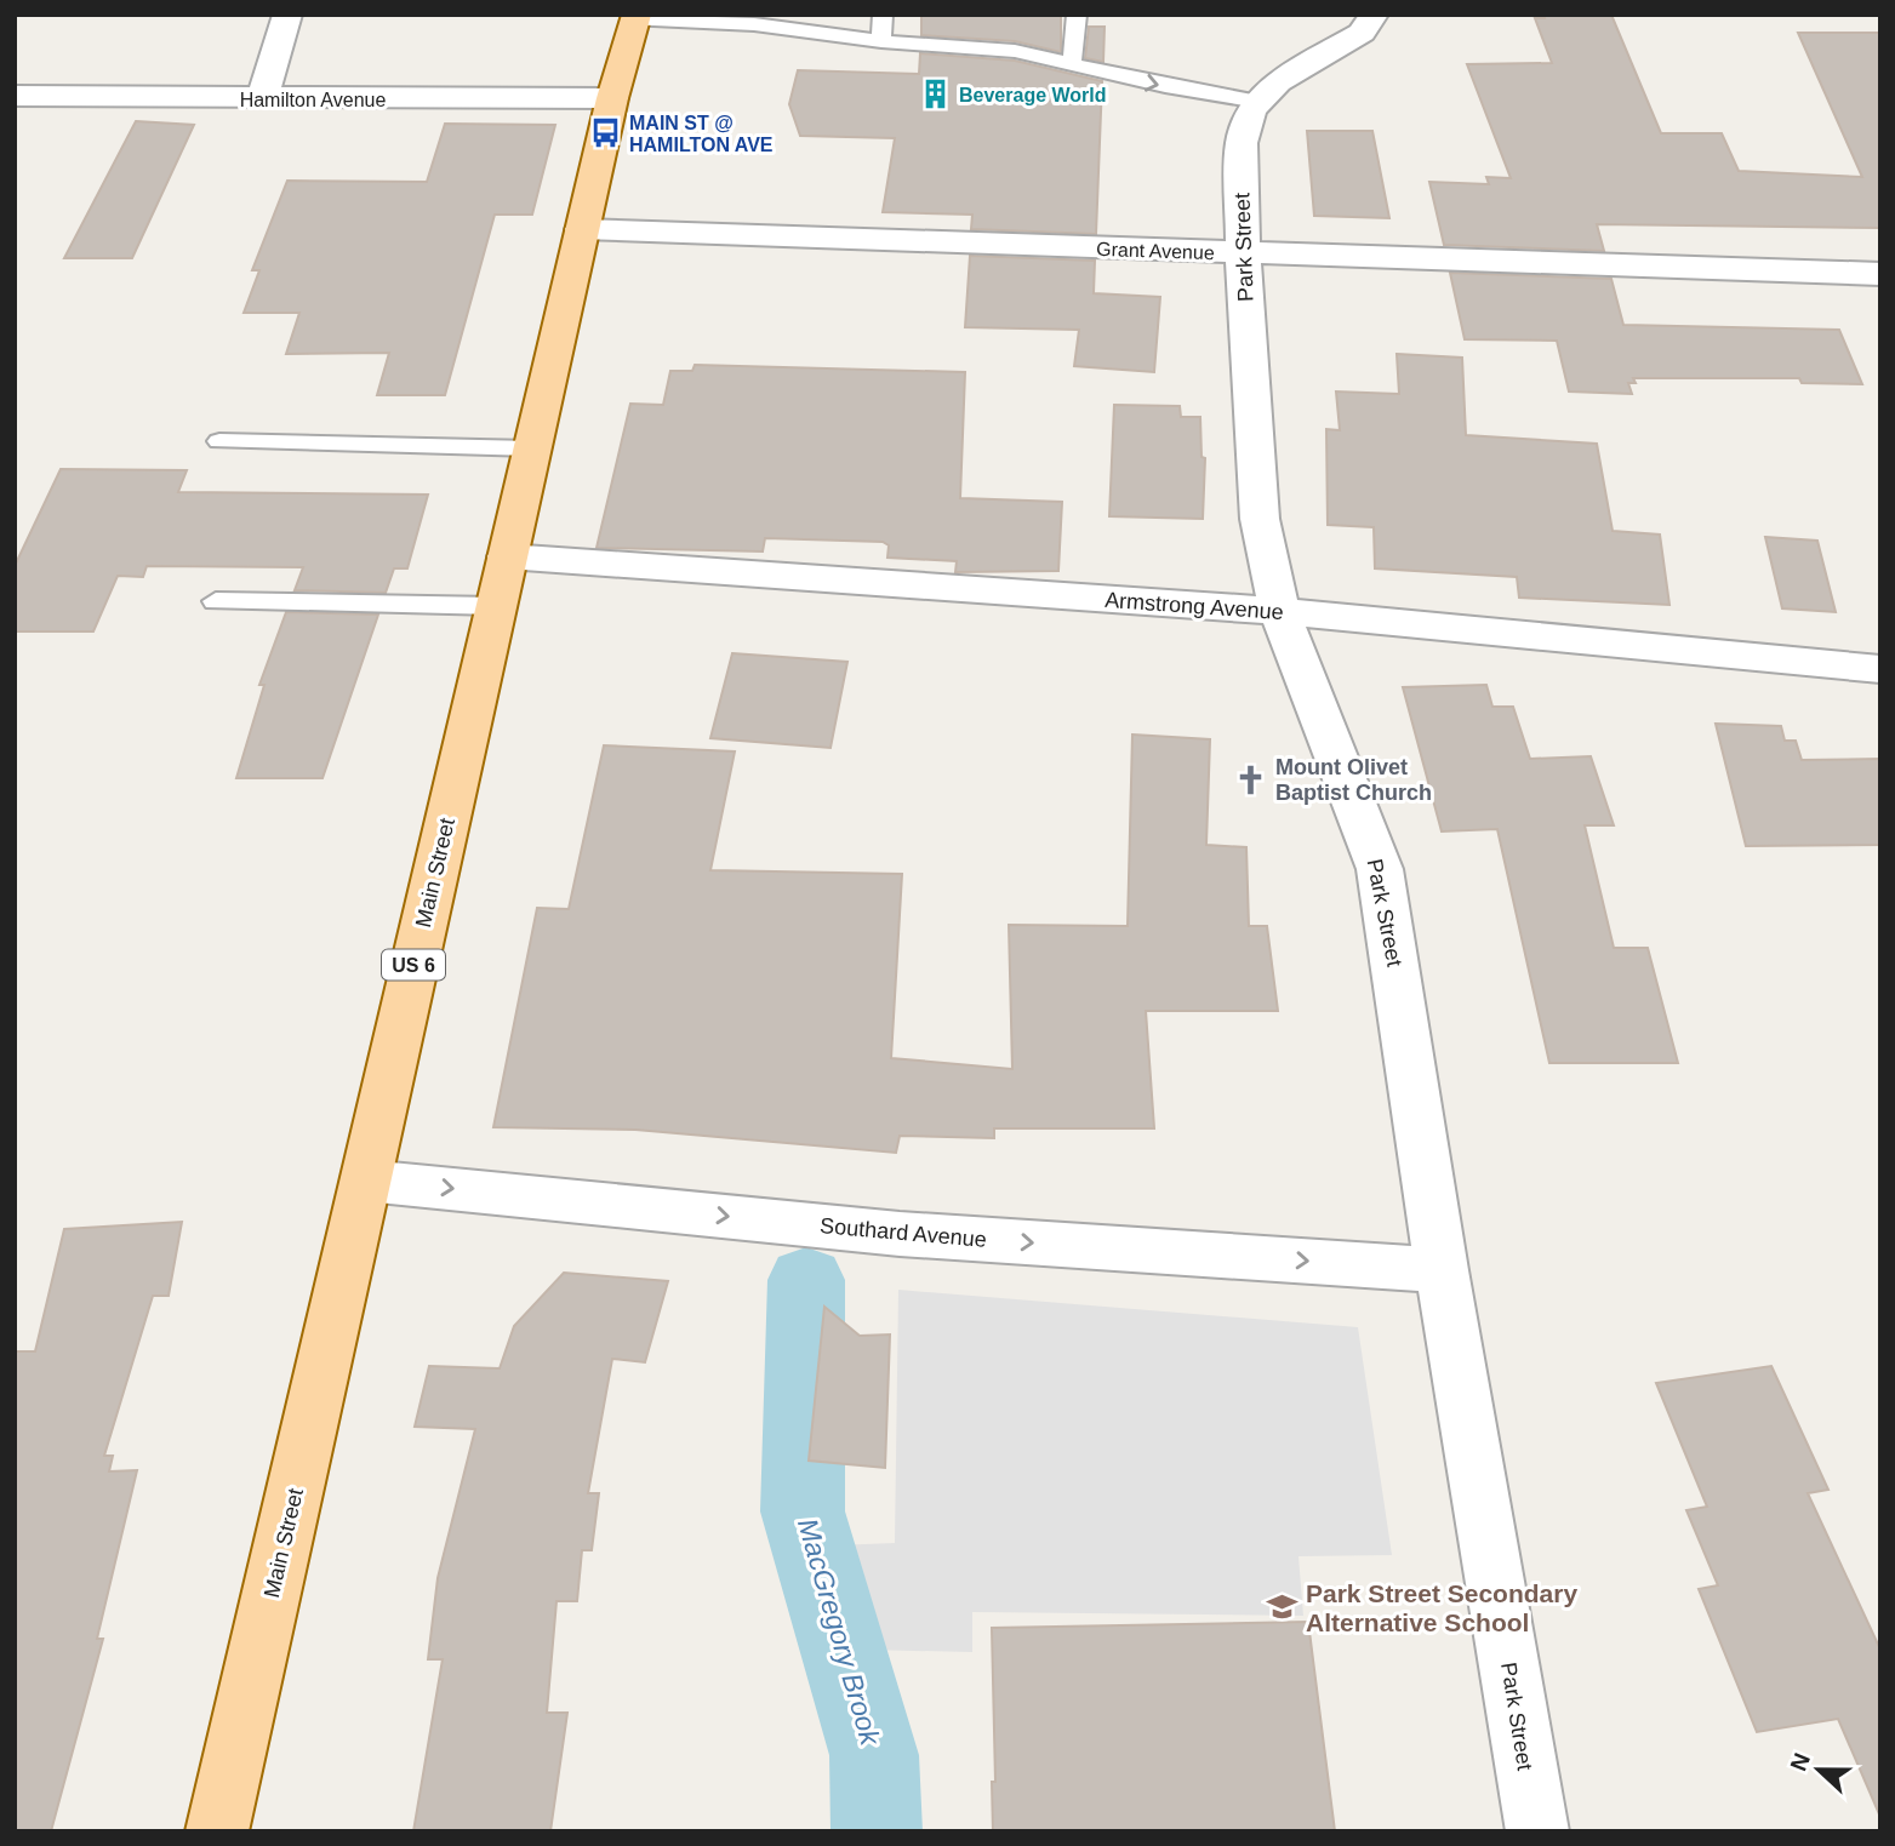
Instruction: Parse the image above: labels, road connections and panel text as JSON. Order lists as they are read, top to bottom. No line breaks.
{"streets":{"main road":["Main Street","US 6"],"street":["Hamilton Avenue","Park Street","Grant Avenue","Armstrong Avenue","Southard Avenue"]},"crossings":[["Hamilton Avenue","Main Street"],["Park Street","Grant Avenue"],["Park Street","Armstrong Avenue"],["Park Street","Southard Avenue"],["Grant Avenue","Main Street"],["Armstrong Avenue","Main Street"],["Main Street","Southard Avenue"]],"one_way":["Southard Avenue"],"water":["MacGregory Brook"],"places":{"building":["Beverage World"],"bus stop":["MAIN ST @ HAMILTON AVE"],"church":["Mount Olivet Baptist Church"],"school or university":["Park Street Secondary Alternative School"]},"north":"left"}
